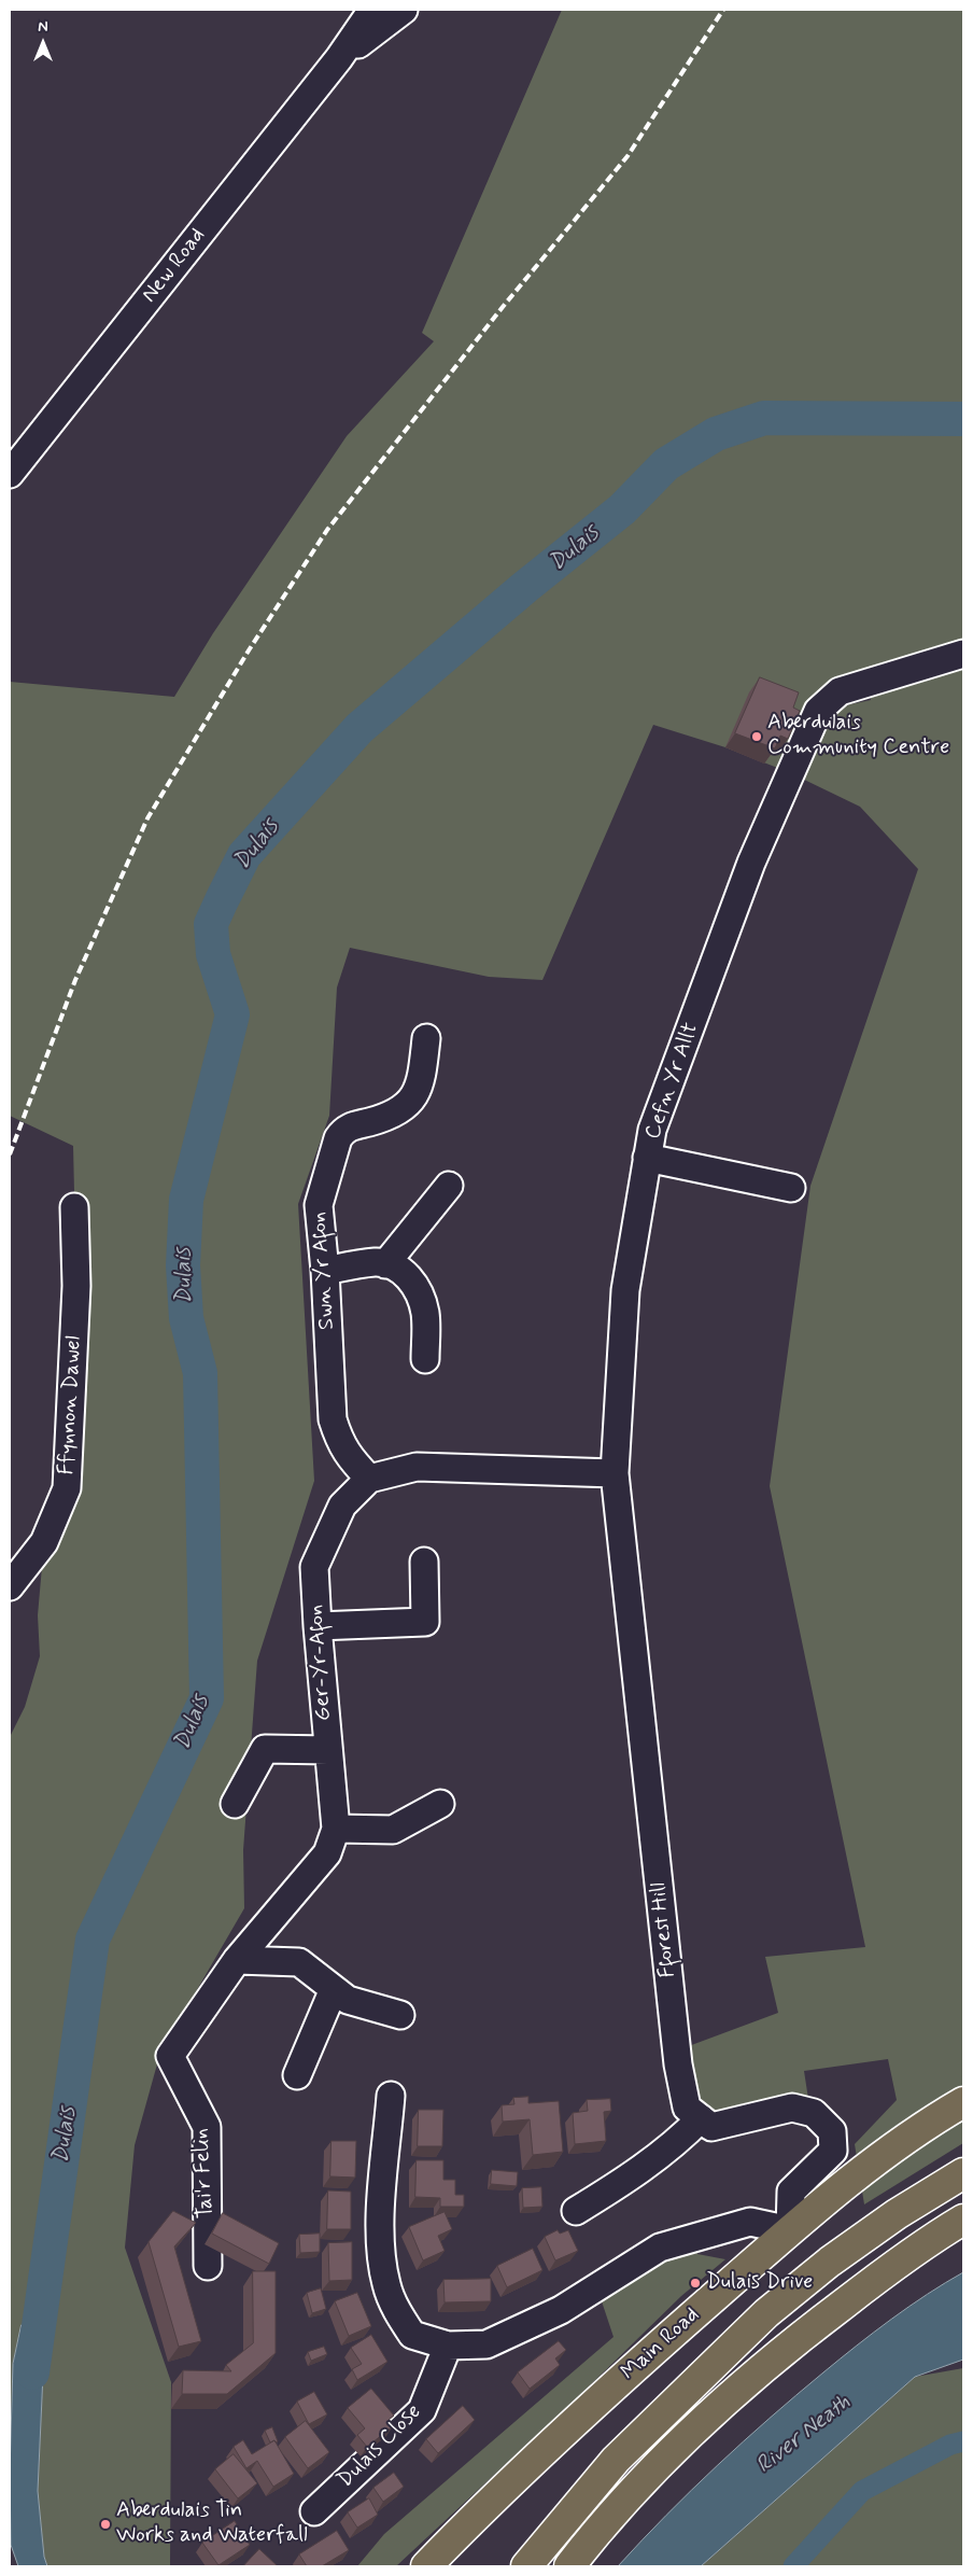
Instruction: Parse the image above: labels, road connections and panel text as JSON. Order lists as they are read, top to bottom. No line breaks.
{"streets":{"main road":["Main Road"],"street":["New Road","Cefn Yr Allt","Swn Yr Afon","Ffynnon Dawel","Ger-Yr-Afon","Fforest Hill","Tai'r Felin","Dulais Close"]},"crossings":[["Cefn Yr Allt","Fforest Hill"],["Swn Yr Afon","Ger-Yr-Afon"],["Ger-Yr-Afon","Tai'r Felin"]],"water":["Dulais","River Neath"],"places":["Aberdulais Community Centre","Dulais Drive","Aberdulais Tin Works and Waterfall"],"north":"top"}
